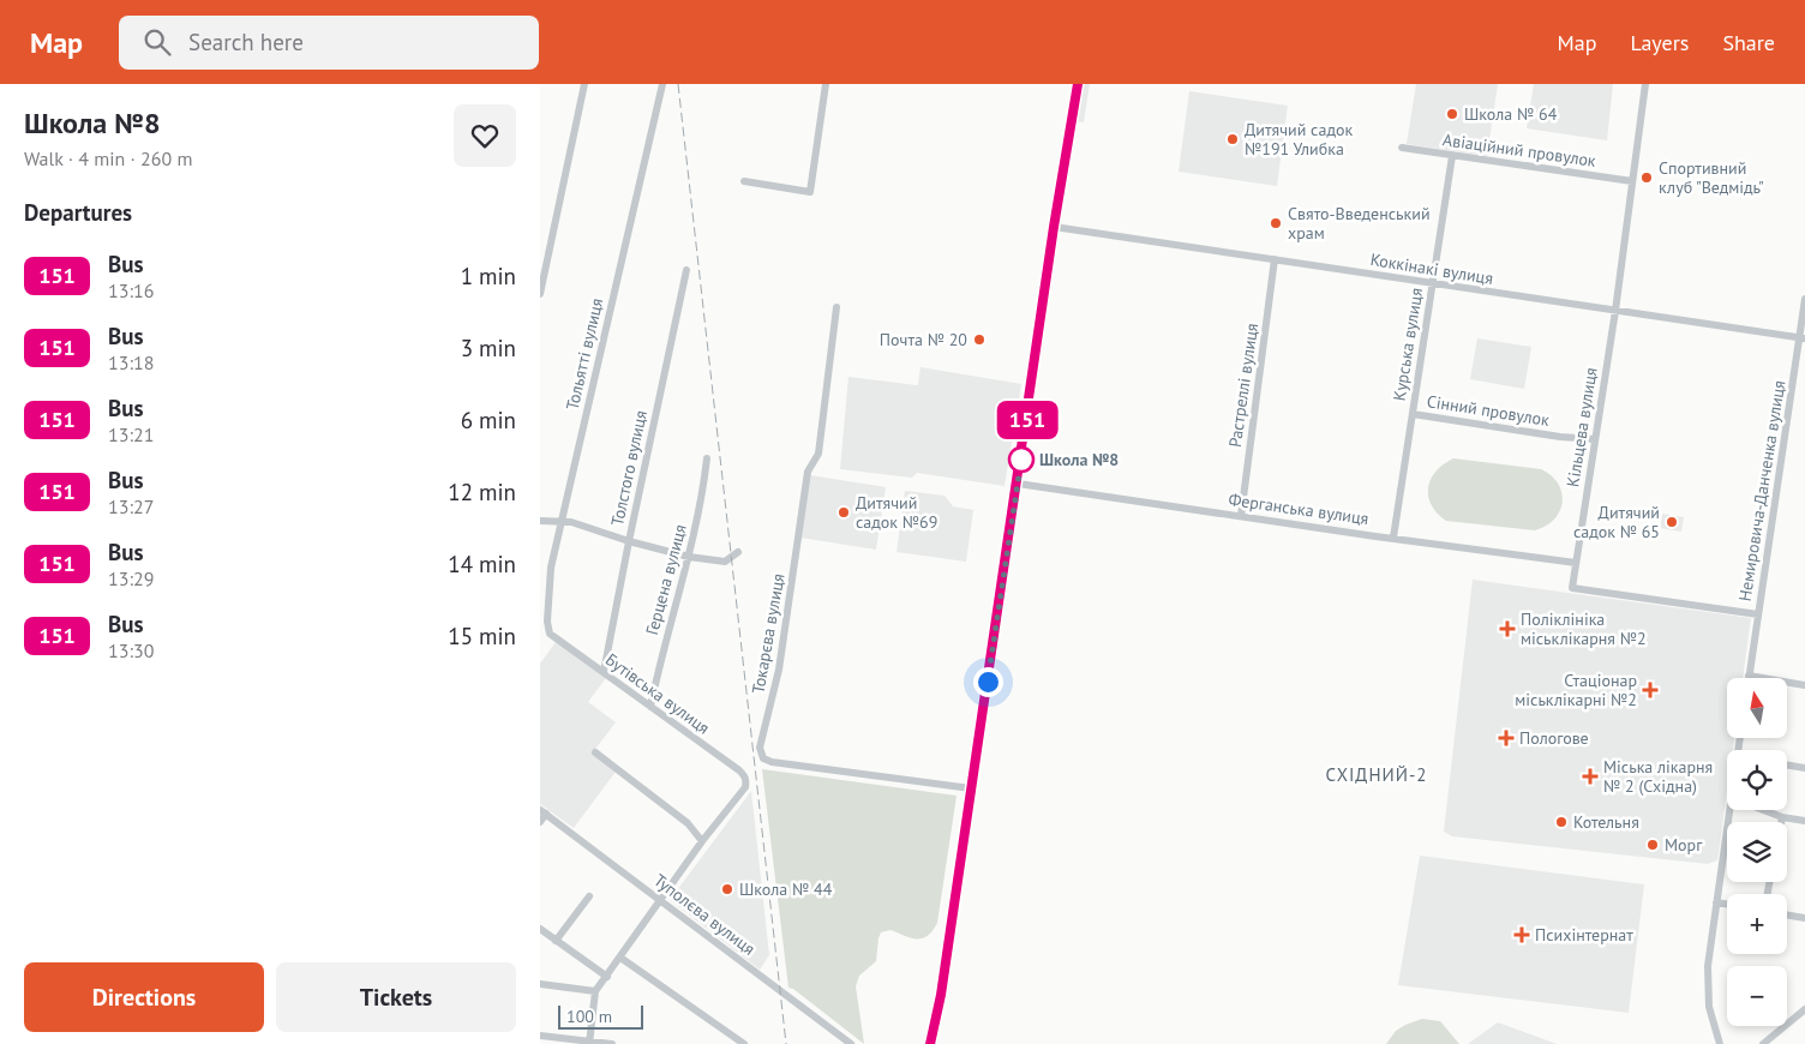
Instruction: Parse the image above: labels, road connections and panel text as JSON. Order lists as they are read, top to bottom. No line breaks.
{"streets":{"street":["Авіаційний провулок","Коккінакі вулиця","Курська вулиця","Тольятті вулиця","Растреллі вулиця","Сінний провулок","Кільцева вулиця","Толстого вулиця","Немировича-Данченка вулиця","Ферганська вулиця","Герцена вулиця","Токарєва вулиця","Бутівська вулиця","Туполєва вулиця"]},"crossings":[["Авіаційний провулок","Курська вулиця"],["Авіаційний провулок","Кільцева вулиця"],["Коккінакі вулиця","Курська вулиця"],["Коккінакі вулиця","Растреллі вулиця"],["Коккінакі вулиця","Кільцева вулиця"],["Коккінакі вулиця","Немировича-Данченка вулиця"],["Курська вулиця","Сінний провулок"],["Курська вулиця","Ферганська вулиця"],["Тольятті вулиця","Бутівська вулиця"],["Растреллі вулиця","Ферганська вулиця"],["Сінний провулок","Кільцева вулиця"],["Кільцева вулиця","Немировича-Данченка вулиця"],["Кільцева вулиця","Ферганська вулиця"],["Толстого вулиця","Бутівська вулиця"],["Герцена вулиця","Бутівська вулиця"]],"districts":["СХІДНИЙ-2"],"places":{"other":["Школа № 64","Дитячий садок №191 Улибка","Спортивний клуб \"Ведмідь\"","Свято-Введенський храм","Почта № 20","Школа №8","Дитячий садок №69","Дитячий садок № 65","Котельня","Морг","Школа № 44"],"health":["Поліклініка міськлікарня №2","Стаціонар міськлікарні №2","Пологове","Міська лікарня № 2 (Східна)","Психінтернат"]},"lines":["bus line 151"],"scale_bar":"100 m","north":"top","page":{"header":"Map","search":"Search here","nav":["Map","Layers","Share"],"heading":[["Школа №8","Walk · 4 min · 260 m"],"Departures"],"on_map":"151","list":[{"mark":"151","name":"Bus","note":"13:16","value":"1 min"},{"mark":"151","name":"Bus","note":"13:18","value":"3 min"},{"mark":"151","name":"Bus","note":"13:21","value":"6 min"},{"mark":"151","name":"Bus","note":"13:27","value":"12 min"},{"mark":"151","name":"Bus","note":"13:29","value":"14 min"},{"mark":"151","name":"Bus","note":"13:30","value":"15 min"}],"map_buttons":["+","−"],"buttons":["Directions","Tickets"],"scale":"100 m"}}
